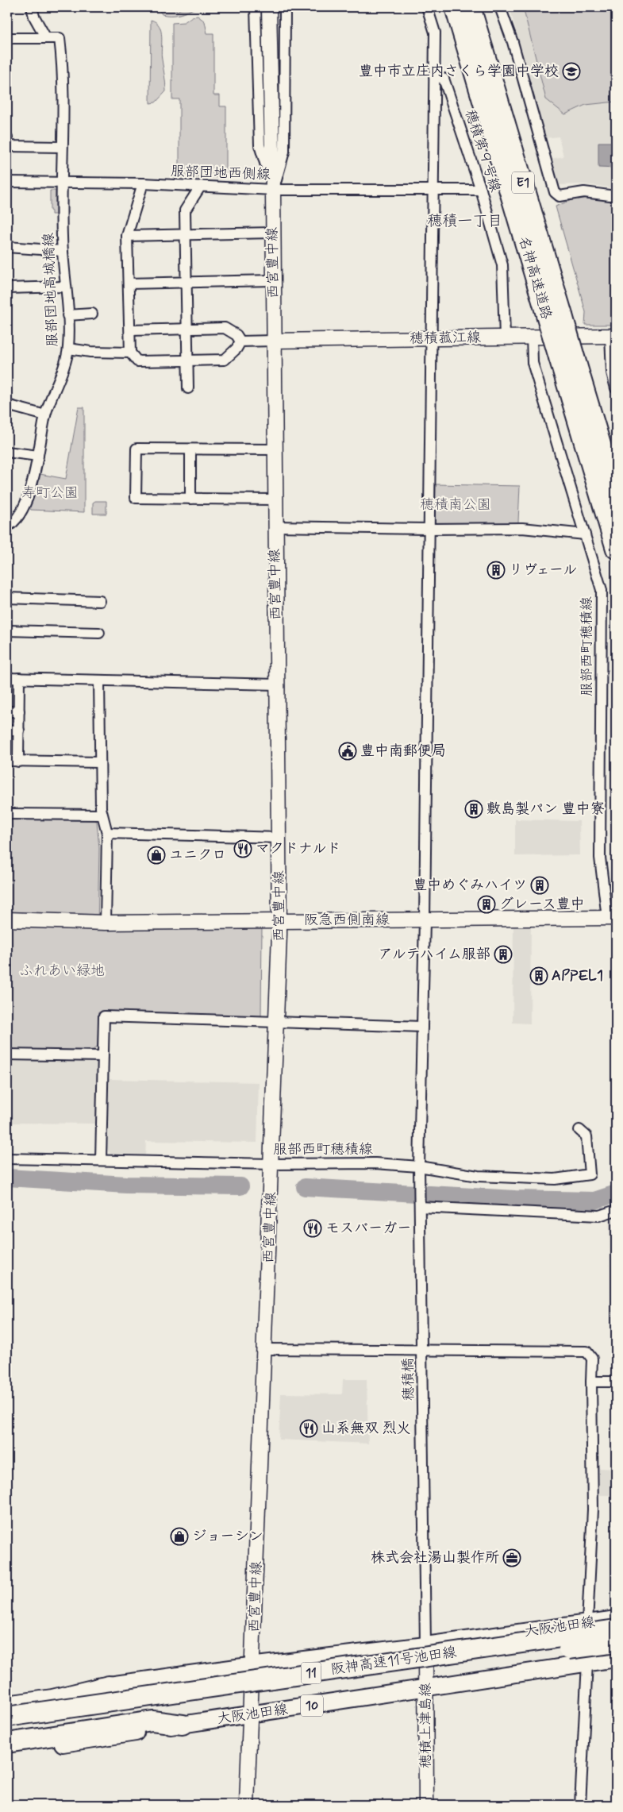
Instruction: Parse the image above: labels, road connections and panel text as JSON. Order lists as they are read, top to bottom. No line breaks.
{"streets":{"highway":["E1","名神高速道路","阪神高速11号池田線","11"],"main road":["西宮豊中線","穂積菰江線","阪急西側南線","大阪池田線","10","穂積上津島線"],"street":["穂積第９号線","服部団地西側線","服部団地高城橋線","服部西町穂積線","穂積橋"]},"crossings":[["穂積第９号線","服部団地西側線"],["穂積第９号線","穂積菰江線"],["穂積第９号線","穂積橋"],["服部団地西側線","西宮豊中線"],["服部団地西側線","服部団地高城橋線"],["服部団地西側線","穂積橋"],["西宮豊中線","穂積菰江線"],["西宮豊中線","服部西町穂積線"],["西宮豊中線","阪急西側南線"],["西宮豊中線","大阪池田線"],["穂積菰江線","服部西町穂積線"],["穂積菰江線","穂積橋"],["服部西町穂積線","阪急西側南線"],["服部西町穂積線","穂積橋"],["阪急西側南線","穂積橋"],["穂積橋","大阪池田線"],["穂積橋","穂積上津島線"],["大阪池田線","穂積上津島線"]],"districts":["穂積一丁目"],"parks":["寿町公園","穂積南公園","ふれあい緑地"],"places":{"school or university":["豊中市立庄内さくら学園中学校"],"building":["リヴェール","敷島製パン 豊中寮","豊中めぐみハイツ","グレース豊中","アルテハイム服部","APPEL1"],"public building":["豊中南郵便局"],"restaurant":["マクドナルド","モスバーガー","山系無双 烈火"],"shop":["ユニクロ","ジョーシン"],"office":["株式会社湯山製作所"]}}
